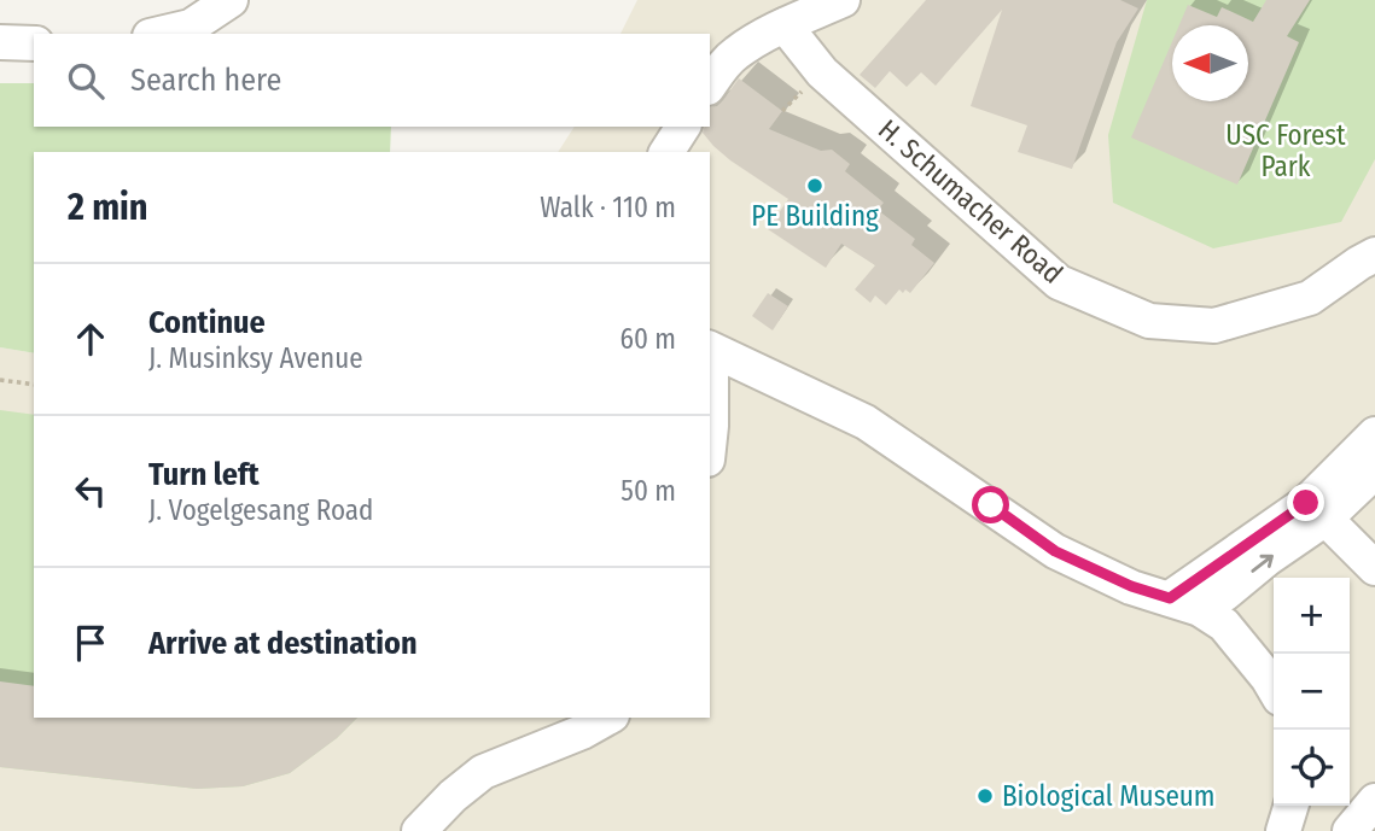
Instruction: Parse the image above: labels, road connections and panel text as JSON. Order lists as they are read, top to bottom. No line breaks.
{"streets":{"lane":["H. Schumacher Road"]},"parks":["USC Forest Park"],"places":["PE Building","Biological Museum"],"north":"left","page":{"search":"Search here","heading":["2 min","Walk · 110 m"],"list":[["Continue","J. Musinksy Avenue","60 m"],["Turn left","J. Vogelgesang Road","50 m"],"Arrive at destination"],"map_buttons":["+","−"]}}
